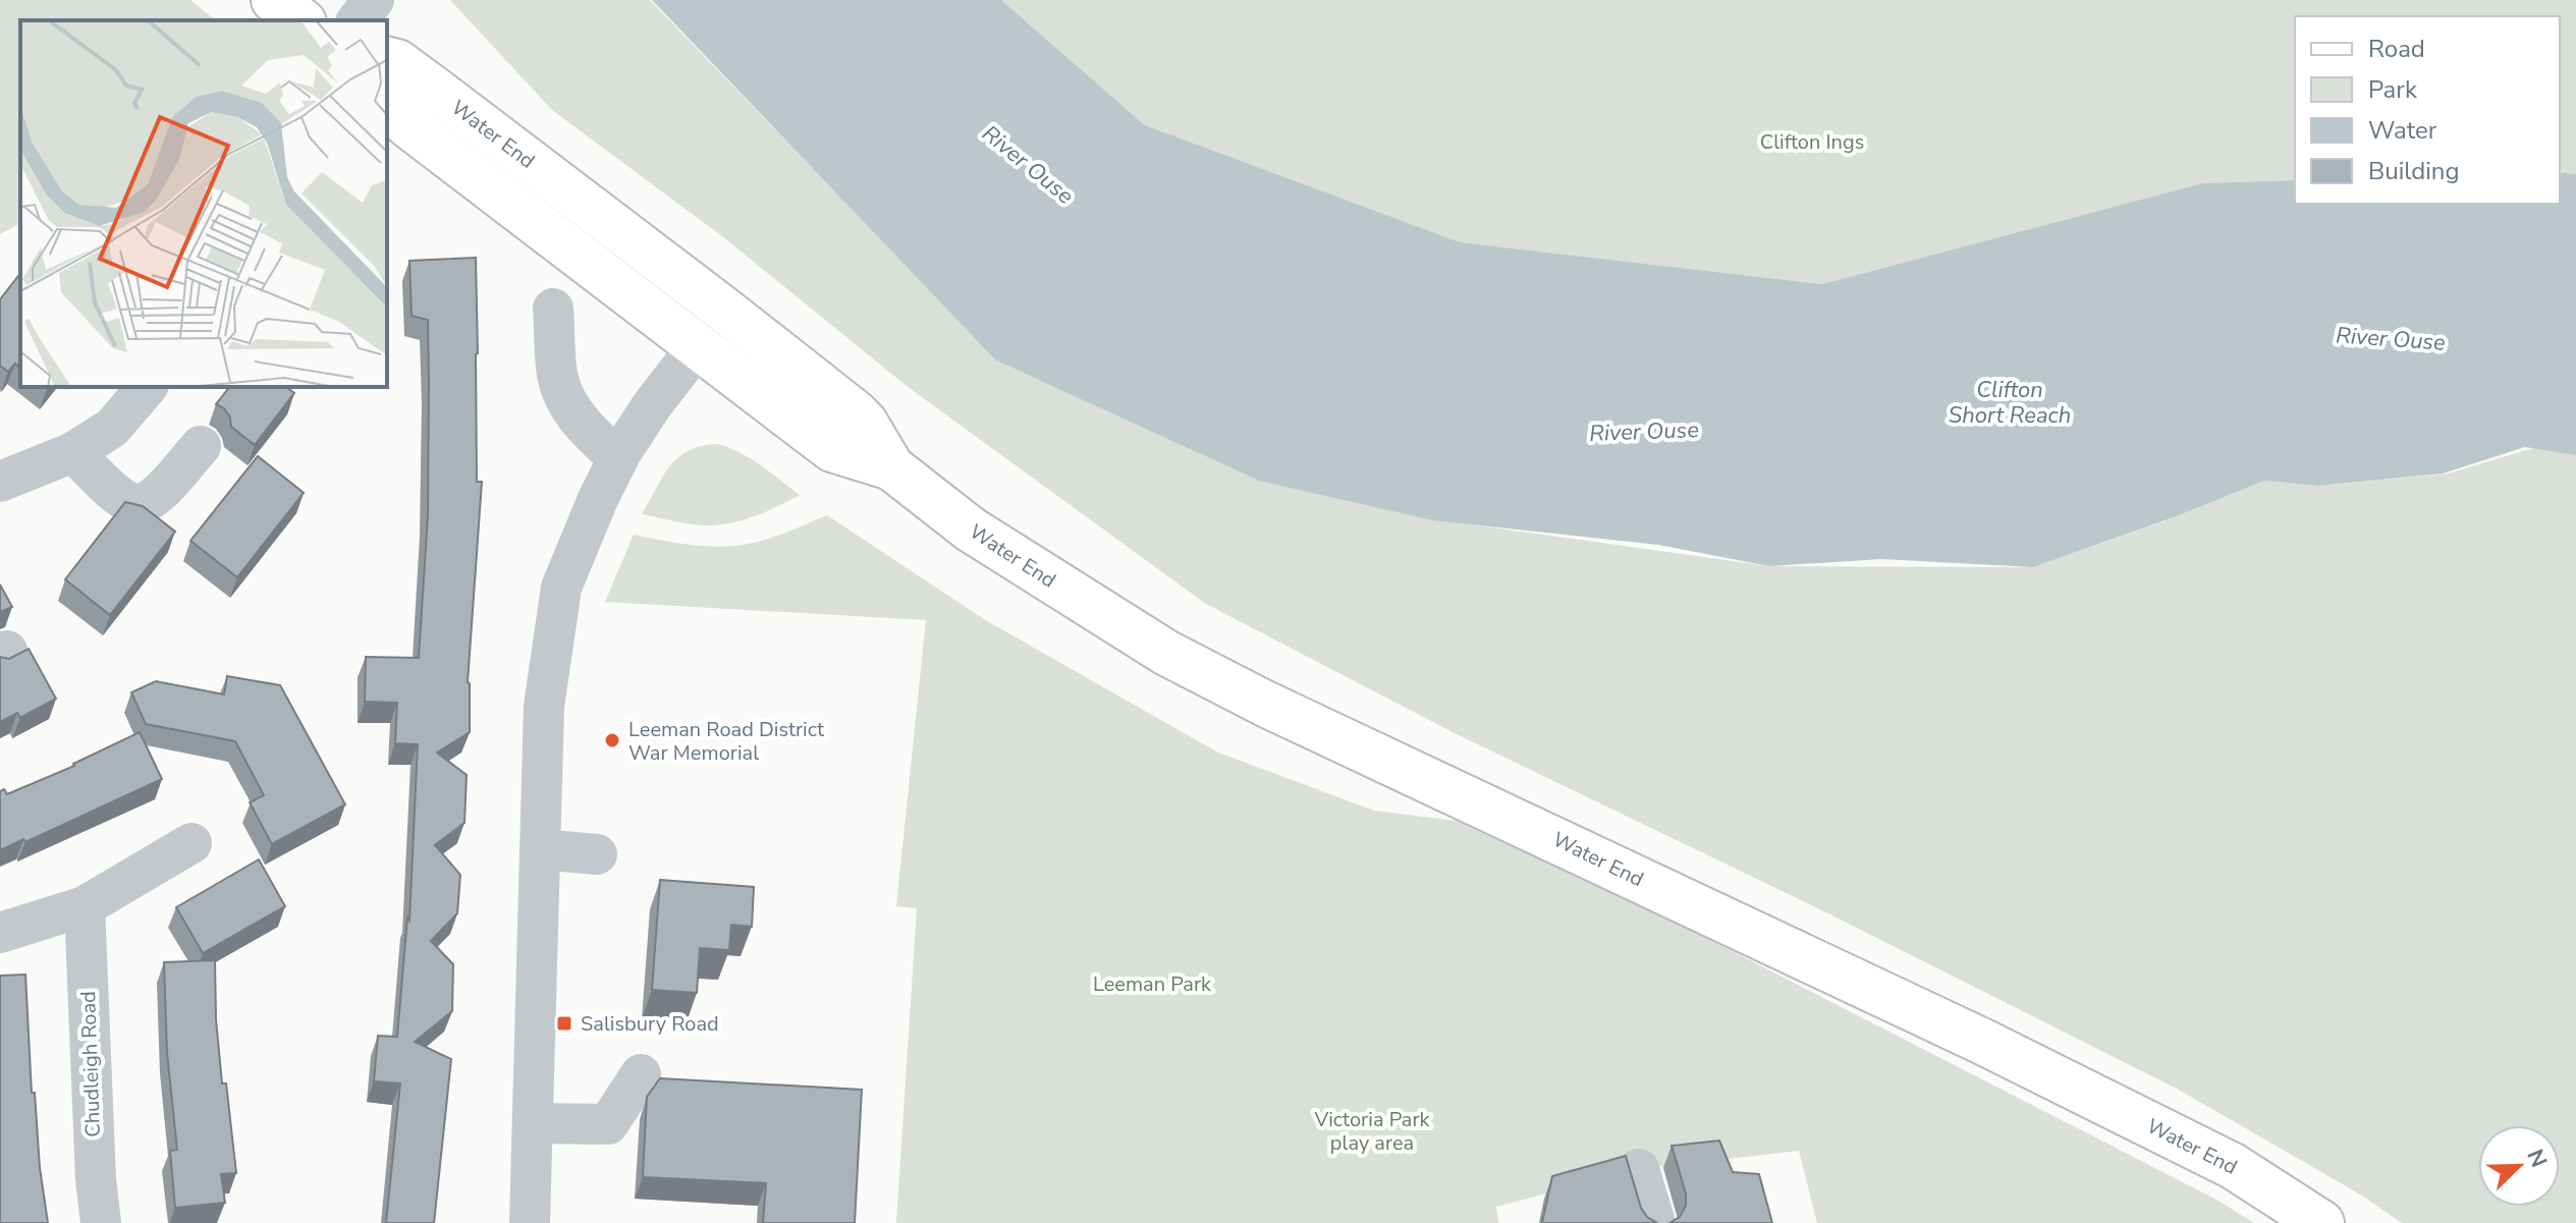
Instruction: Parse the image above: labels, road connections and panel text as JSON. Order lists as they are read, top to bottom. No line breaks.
{"streets":{"main road":["Water End"],"street":["Chudleigh Road"]},"water":["River Ouse","Clifton Short Reach"],"parks":["Clifton Ings","Leeman Park","Victoria Park play area"],"places":{"other":["Leeman Road District War Memorial"],"transit":["Salisbury Road"]},"legend":["Road","Park","Water","Building"],"north":"top right"}
